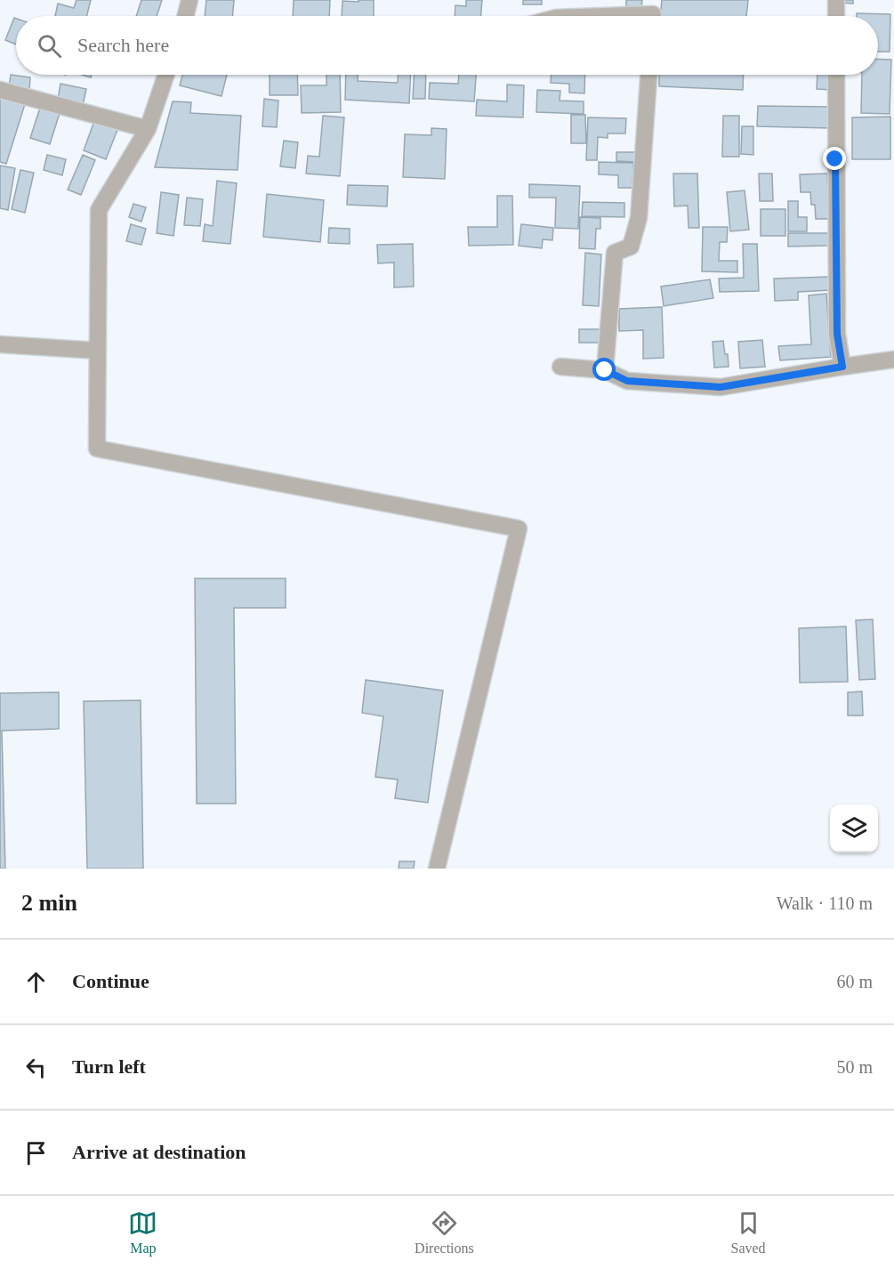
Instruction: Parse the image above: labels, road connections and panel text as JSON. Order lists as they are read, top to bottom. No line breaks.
{"page":{"search":"Search here","heading":["2 min","Walk · 110 m"],"list":[["Continue","60 m"],["Turn left","50 m"],"Arrive at destination"],"nav":["Map","Directions","Saved"]}}
